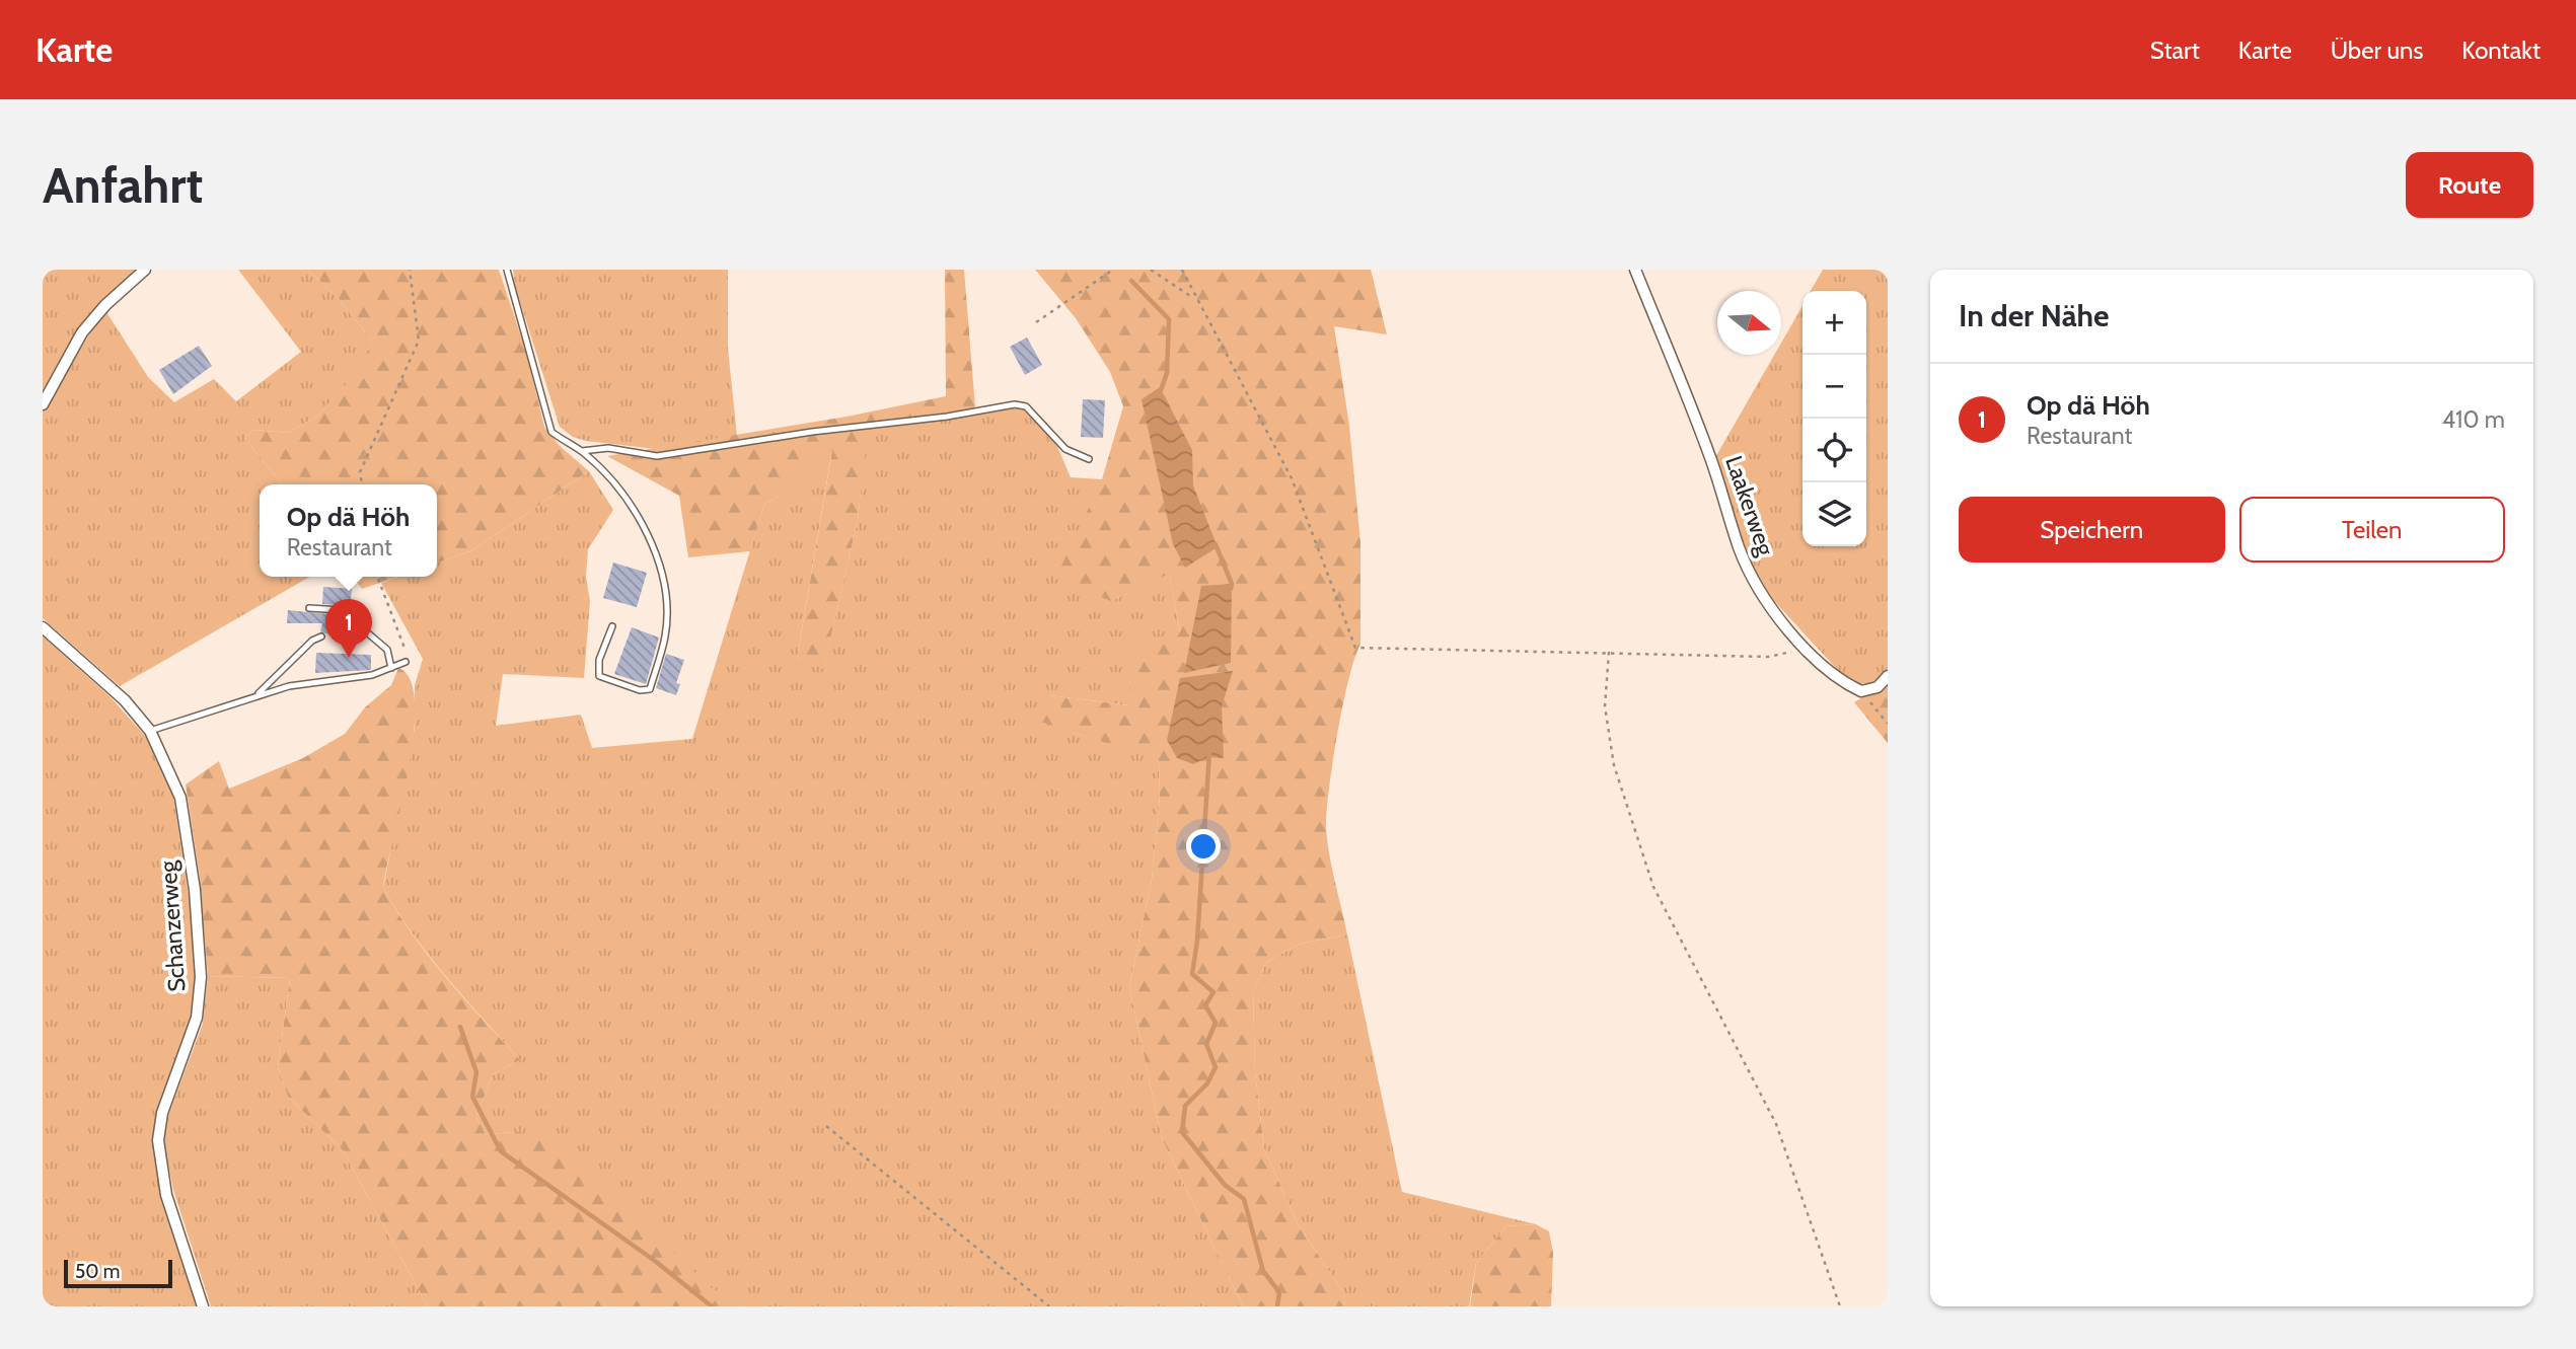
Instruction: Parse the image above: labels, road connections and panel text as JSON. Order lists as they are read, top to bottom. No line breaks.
{"streets":{"street":["Laakerweg","Schanzerweg"]},"scale_bar":"50 m","north":"right","page":{"header":"Karte","nav":["Start","Karte","Über uns","Kontakt"],"buttons":["Route",["Speichern","Teilen"]],"title":"Anfahrt","heading":"In der Nähe","map_buttons":["+","−"],"list":[{"mark":"1","name":"Op dä Höh","note":"Restaurant","value":"410 m"}],"popup":["Op dä Höh","Restaurant"],"pins":"1","scale":"50 m"}}
